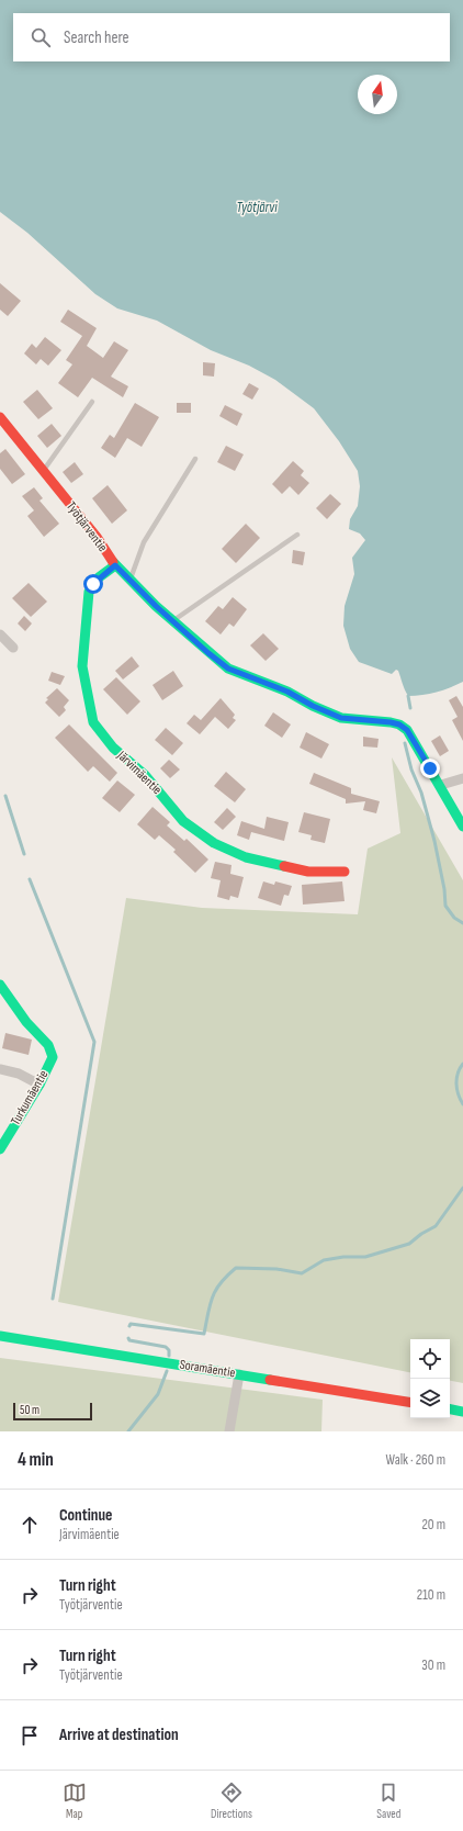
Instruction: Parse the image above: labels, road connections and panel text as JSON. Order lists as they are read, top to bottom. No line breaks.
{"streets":{"street":["Työtjärventie","Järvimäentie","Turkumäentie","Soramäentie"]},"crossings":[["Työtjärventie","Järvimäentie"]],"water":["Työtjärvi"],"scale_bar":"50 m","north":"top","page":{"search":"Search here","scale":"50 m","heading":["4 min","Walk · 260 m"],"list":[["Continue","Järvimäentie","20 m"],["Turn right","Työtjärventie","210 m"],["Turn right","Työtjärventie","30 m"],"Arrive at destination"],"nav":["Map","Directions","Saved"]}}
